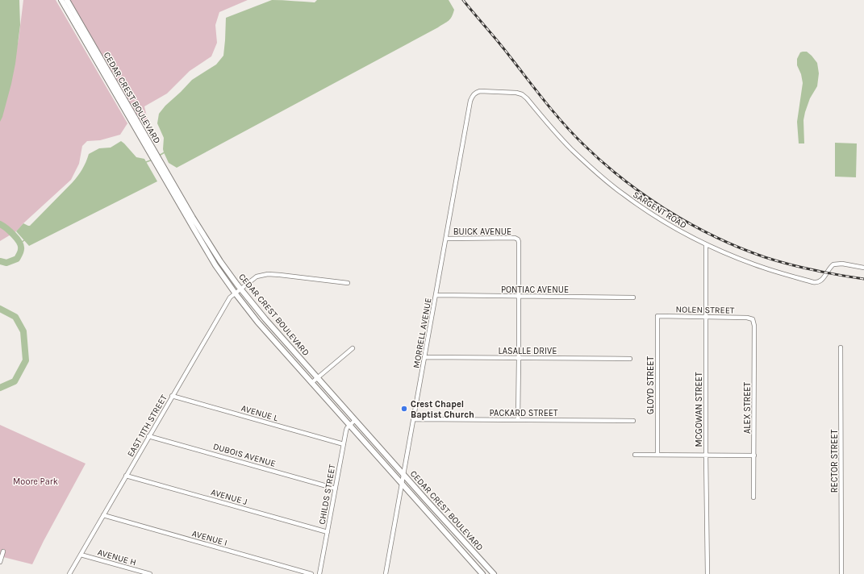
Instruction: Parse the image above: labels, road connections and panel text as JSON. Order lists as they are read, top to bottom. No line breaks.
{"streets":{"main road":["CEDAR CREST BOULEVARD"],"street":["SARGENT ROAD","BUICK AVENUE","PONTIAC AVENUE","NOLEN STREET","MORRELL AVENUE","LASALLE DRIVE","GLOYD STREET","ALEX STREET","MCGOWAN STREET","AVENUE L","PACKARD STREET","EAST 11TH STREET","DUBOIS AVENUE","RECTOR STREET","CHILDS STREET","AVENUE J","AVENUE I","AVENUE H"]},"crossings":[["CEDAR CREST BOULEVARD","MORRELL AVENUE"],["CEDAR CREST BOULEVARD","EAST 11TH STREET"],["CEDAR CREST BOULEVARD","CHILDS STREET"],["SARGENT ROAD","MORRELL AVENUE"],["SARGENT ROAD","MCGOWAN STREET"],["BUICK AVENUE","PONTIAC AVENUE"],["BUICK AVENUE","MORRELL AVENUE"],["PONTIAC AVENUE","MORRELL AVENUE"],["NOLEN STREET","GLOYD STREET"],["NOLEN STREET","ALEX STREET"],["NOLEN STREET","MCGOWAN STREET"],["MORRELL AVENUE","LASALLE DRIVE"],["MORRELL AVENUE","PACKARD STREET"],["AVENUE L","EAST 11TH STREET"],["AVENUE L","CHILDS STREET"],["EAST 11TH STREET","DUBOIS AVENUE"],["EAST 11TH STREET","AVENUE J"],["EAST 11TH STREET","AVENUE I"],["EAST 11TH STREET","AVENUE H"],["DUBOIS AVENUE","CHILDS STREET"],["CHILDS STREET","AVENUE J"]],"parks":["Moore Park"],"places":["Crest Chapel Baptist Church"]}
